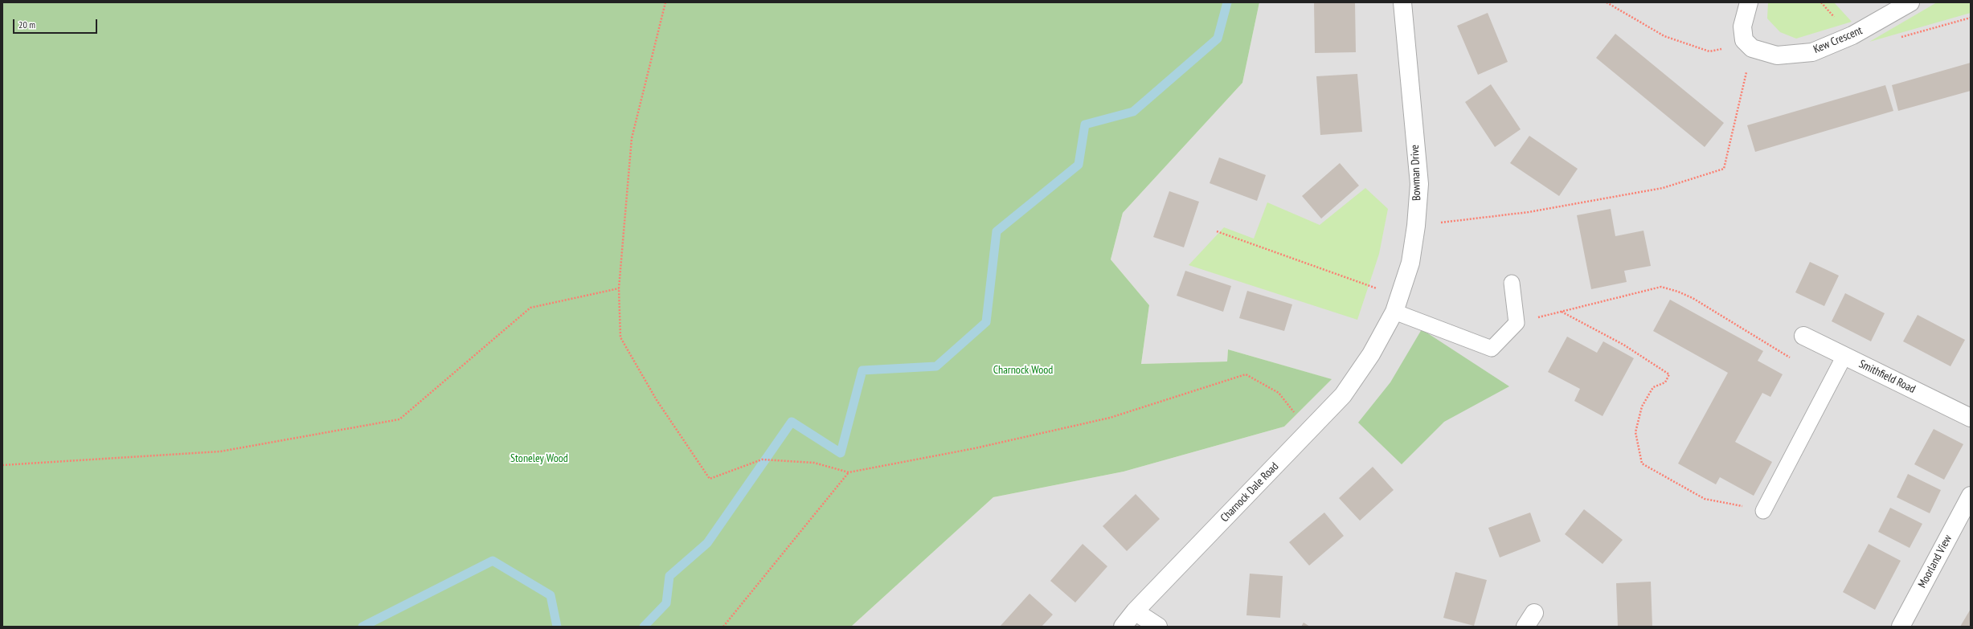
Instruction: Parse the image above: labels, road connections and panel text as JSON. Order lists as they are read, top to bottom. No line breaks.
{"streets":{"street":["Kew Crescent","Bowman Drive","Smithfield Road","Charnock Dale Road","Moorland View"]},"crossings":[["Bowman Drive","Charnock Dale Road"]],"parks":["Charnock Wood","Stoneley Wood"],"scale_bar":"20 m"}
